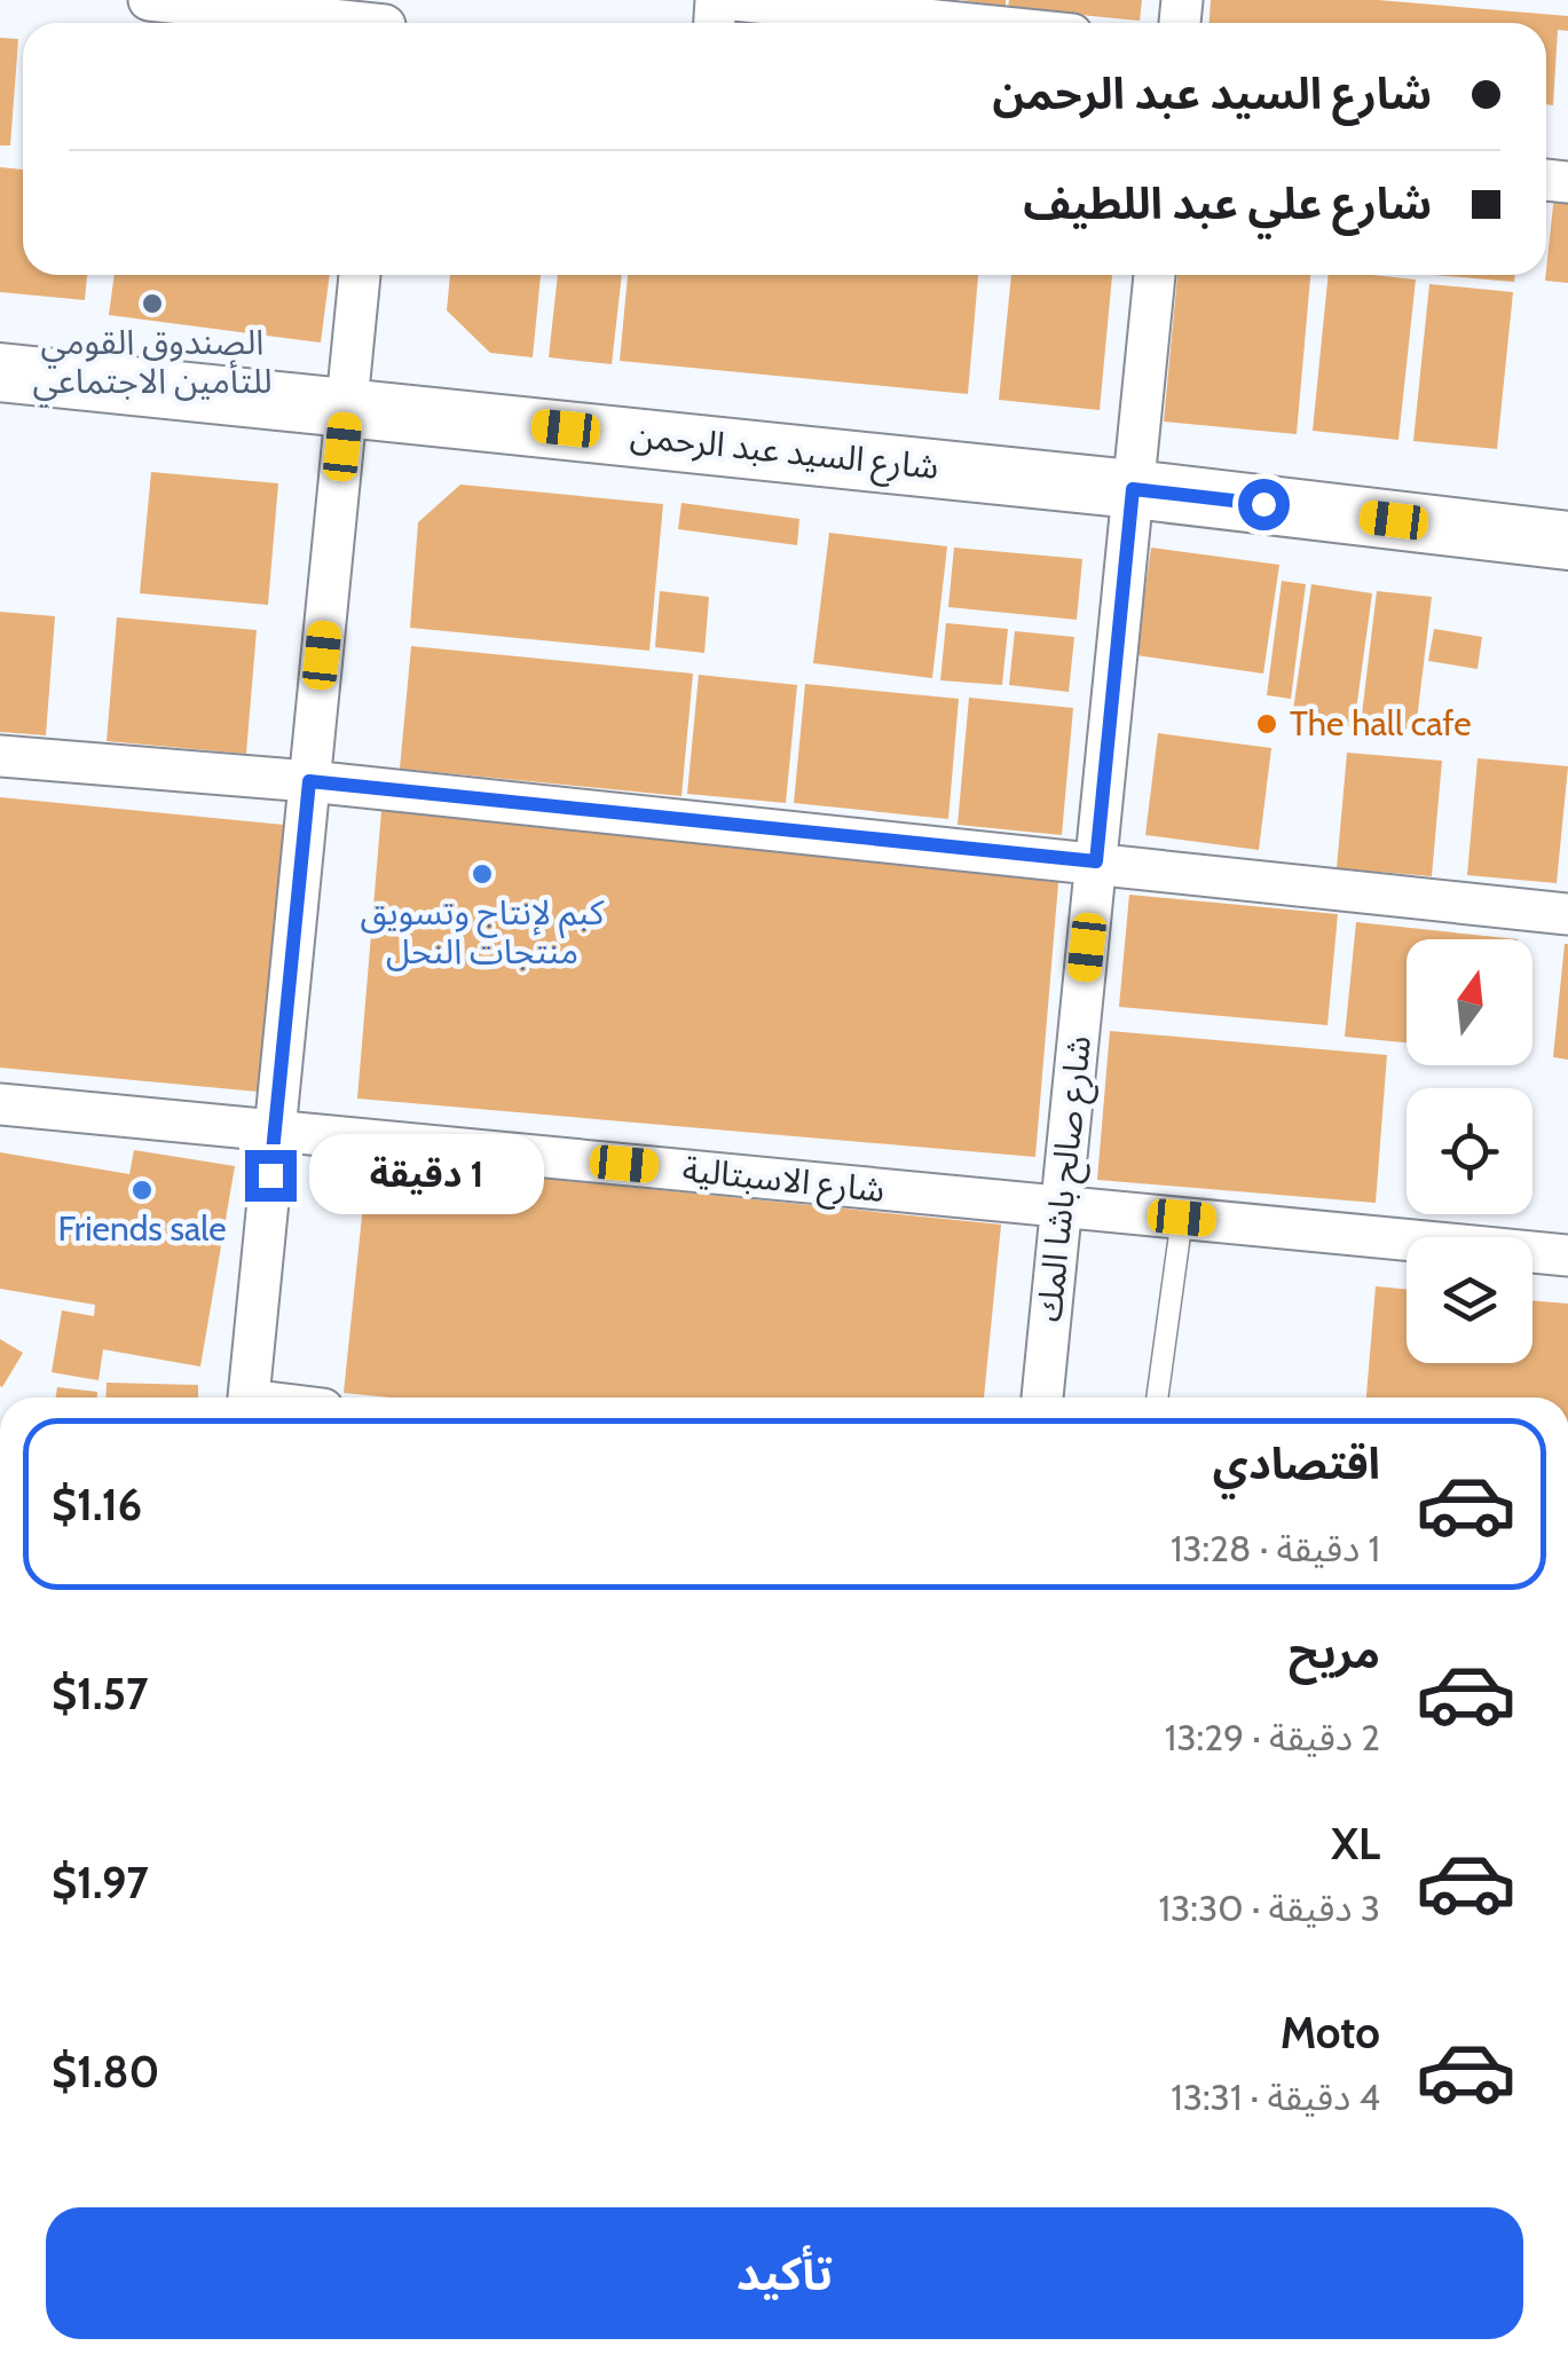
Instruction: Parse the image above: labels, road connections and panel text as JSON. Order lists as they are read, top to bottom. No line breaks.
{"streets":{"street":["شارع السيد عبد الرحمن","شارع صالح باشا المك","شارع الاسبتالية"]},"crossings":[["شارع السيد عبد الرحمن","شارع صالح باشا المك"],["شارع صالح باشا المك","شارع الاسبتالية"]],"places":["الصندوق القومي للتأمين الاجتماعي","The hall cafe","كبم لإنتاج وتسويق منتجات النحل","Friends sale"],"north":"top","page":{"banner":["شارع السيد عبد الرحمن","شارع علي عبد اللطيف"],"bubble":"1 دقيقة","list":[{"name":"اقتصادي","note":"1 دقيقة · 13:28","value":"$1.16"},{"name":"مريح","note":"2 دقيقة · 13:29","value":"$1.57"},{"name":"XL","note":"3 دقيقة · 13:30","value":"$1.97"},{"name":"Moto","note":"4 دقيقة · 13:31","value":"$1.80"}],"buttons":"تأكيد"}}
